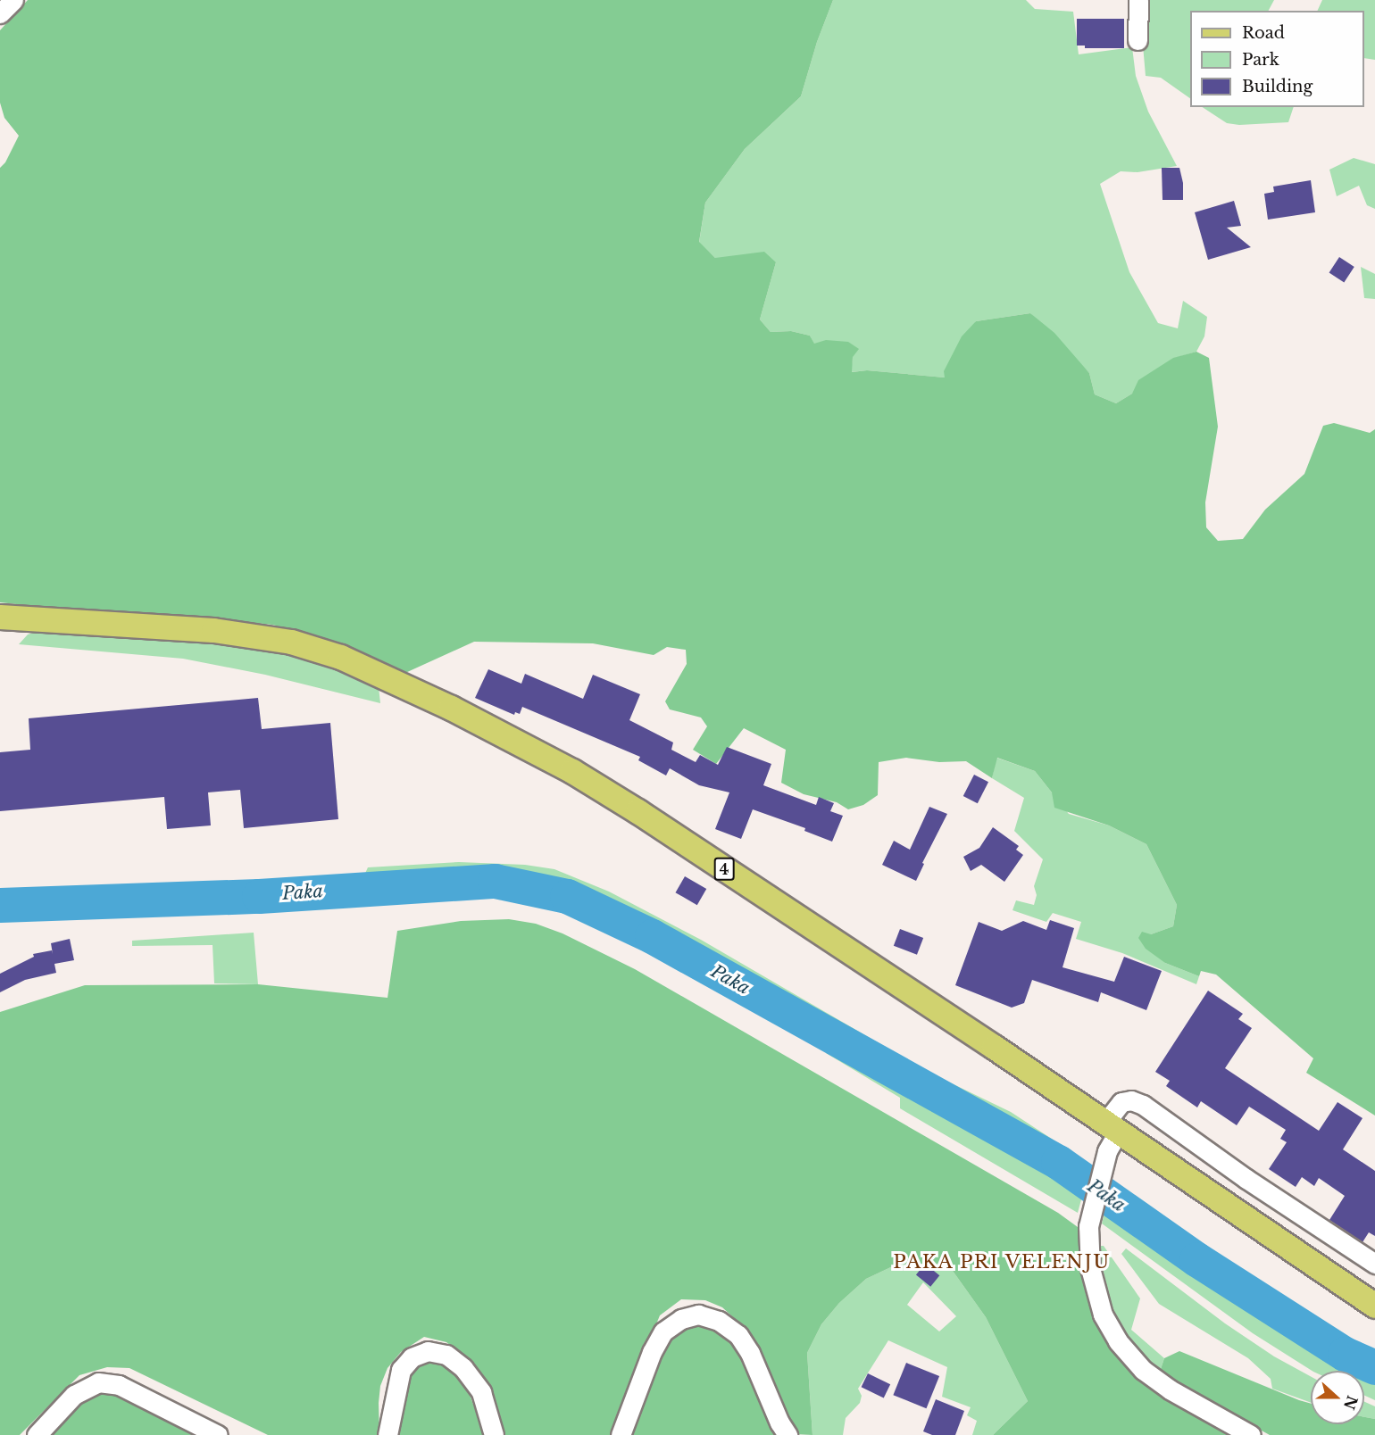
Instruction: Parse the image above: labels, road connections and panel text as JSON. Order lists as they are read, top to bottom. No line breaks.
{"streets":{"main road":["4"]},"districts":["PAKA PRI VELENJU"],"water":["Paka"],"legend":["Road","Park","Building"],"north":"right"}
